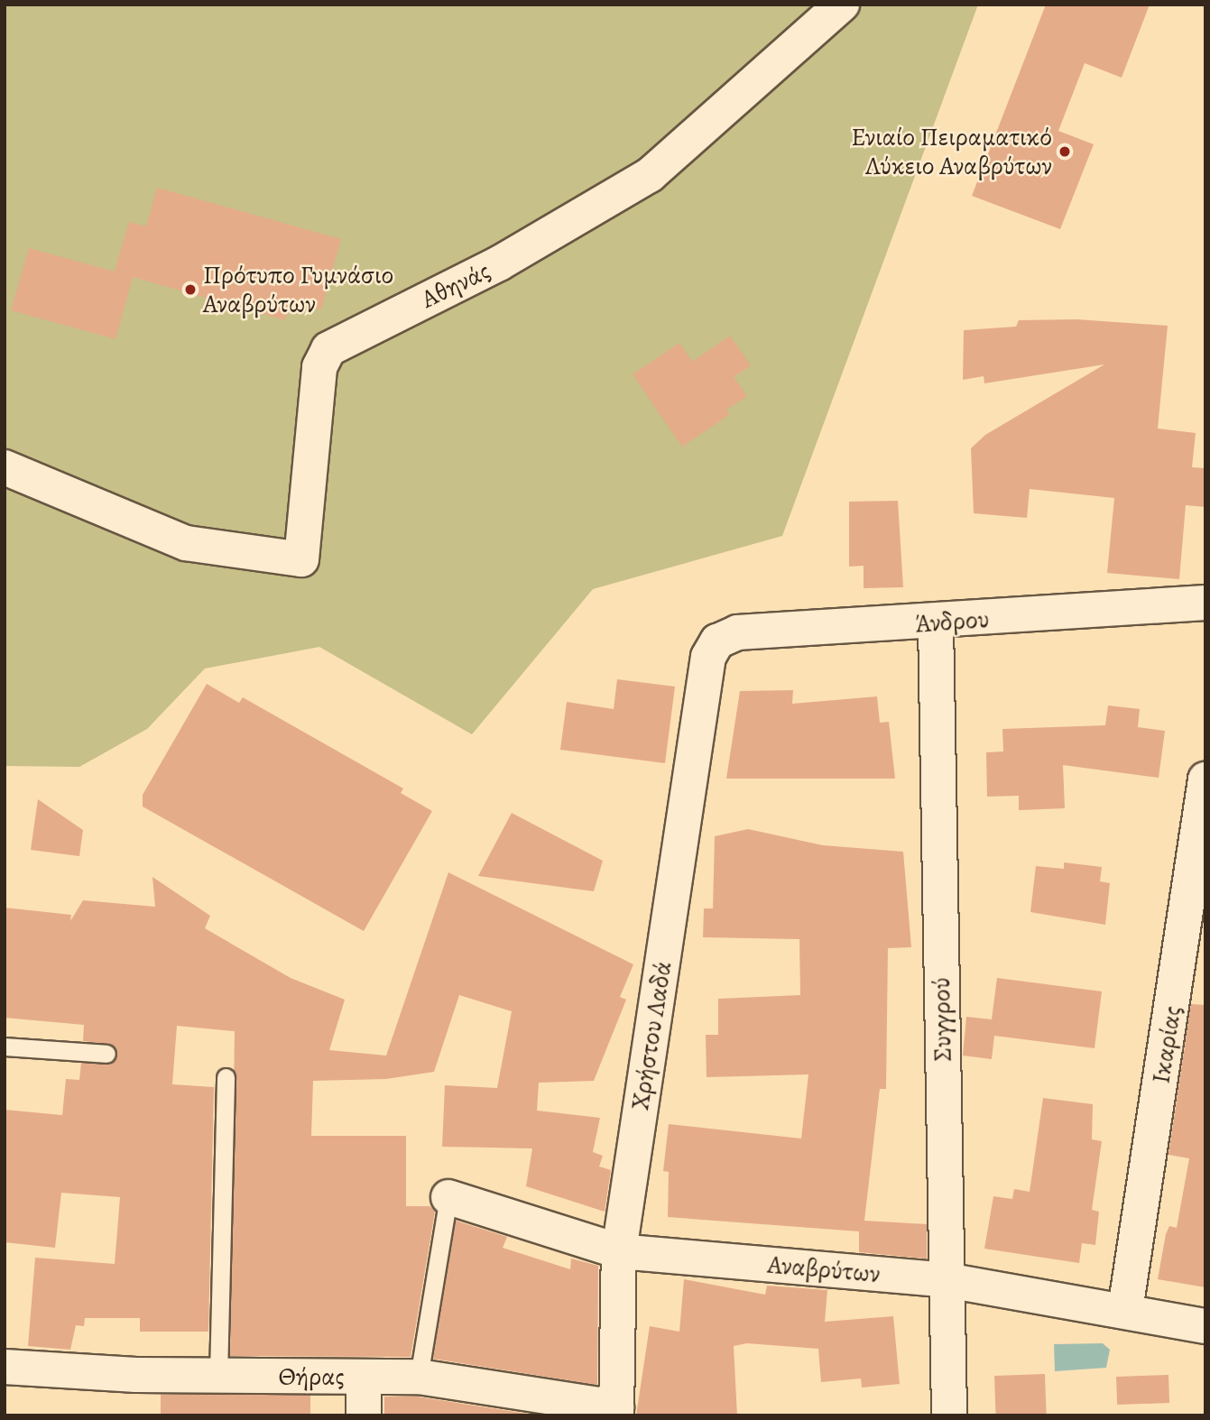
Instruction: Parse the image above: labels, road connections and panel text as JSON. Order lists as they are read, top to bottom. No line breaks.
{"streets":{"street":["Αθηνάς","Άνδρου","Συγγρού","Χρήστου Λαδά","Ικαρίας","Αναβρύτων","Θήρας"]},"crossings":[["Άνδρου","Συγγρού"],["Άνδρου","Χρήστου Λαδά"],["Συγγρού","Αναβρύτων"],["Χρήστου Λαδά","Αναβρύτων"],["Χρήστου Λαδά","Θήρας"],["Ικαρίας","Αναβρύτων"]],"places":["Ενιαίο Πειραματικό Λύκειο Αναβρύτων","Πρότυπο Γυμνάσιο Αναβρύτων"]}
